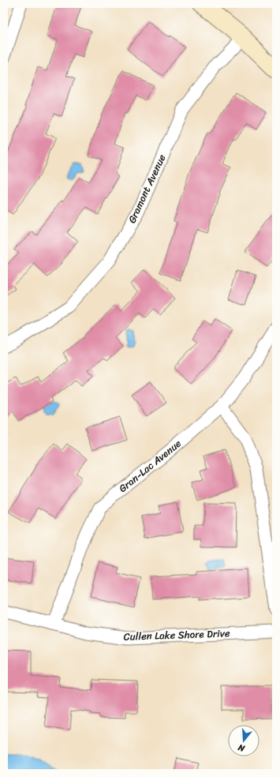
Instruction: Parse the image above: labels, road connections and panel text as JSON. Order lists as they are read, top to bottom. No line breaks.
{"streets":{"street":["Gramont Avenue","Gran-Lac Avenue","Cullen Lake Shore Drive"]},"crossings":[["Gran-Lac Avenue","Cullen Lake Shore Drive"]],"north":"bottom"}
